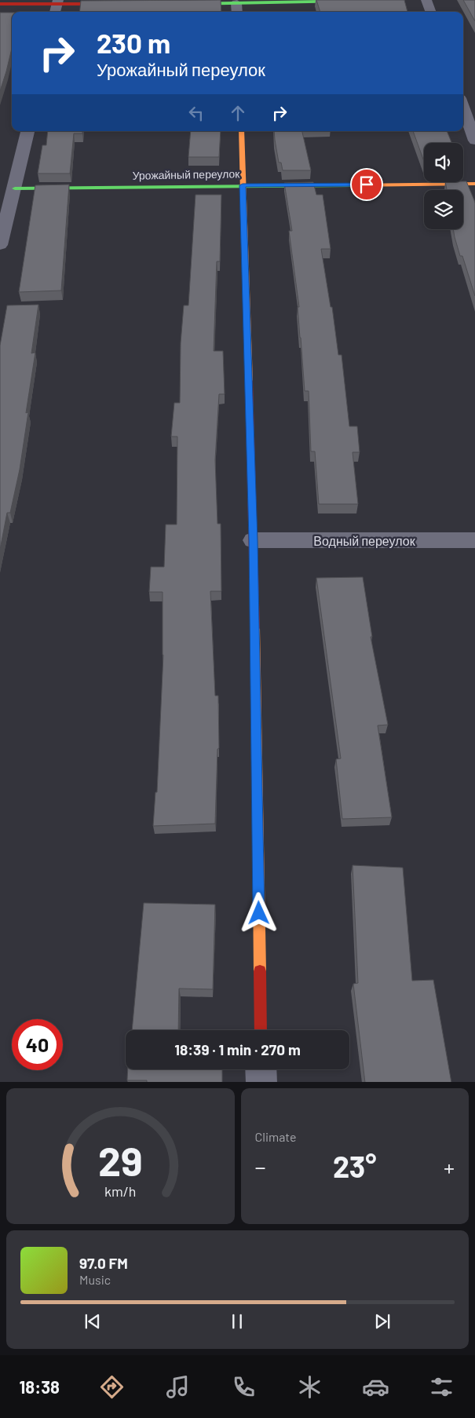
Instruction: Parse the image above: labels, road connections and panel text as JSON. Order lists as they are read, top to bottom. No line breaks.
{"streets":{"street":["Урожайный переулок","Водный переулок"]},"page":{"turn":["230 m","Урожайный переулок"],"limit":"40","trip":"18:39 · 1 min · 270 m","tile":"Climate","heat":["−","23°","+"],"song":["97.0 FM","Music"],"tabs":"18:38","gauge":["29","km/h"]}}
